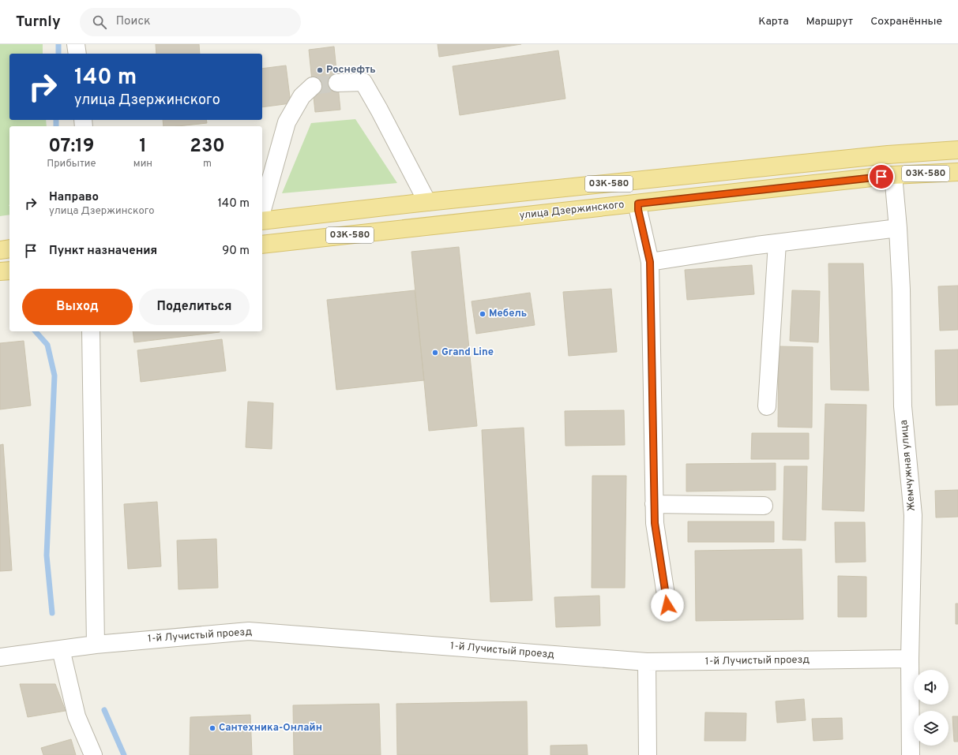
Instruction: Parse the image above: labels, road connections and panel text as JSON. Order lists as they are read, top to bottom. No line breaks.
{"streets":{"main road":["03К-580","улица Дзержинского"],"street":["Жемчужная улица","1-й Лучистый проезд"]},"crossings":[["улица Дзержинского","Жемчужная улица"],["Жемчужная улица","1-й Лучистый проезд"]],"places":["Роснефть","Мебель","Grand Line","Сантехника-Онлайн"],"page":{"header":"Turnly","search":"Поиск","nav":["Карта","Маршрут","Сохранённые"],"turn":["140 m","улица Дзержинского"],"eta":["07:19","Прибытие","1","мин","230","m"],"list":[{"name":"Направо","note":"улица Дзержинского","value":"140 m"},{"name":"Пункт назначения","value":"90 m"}],"buttons":["Выход","Поделиться"]}}
